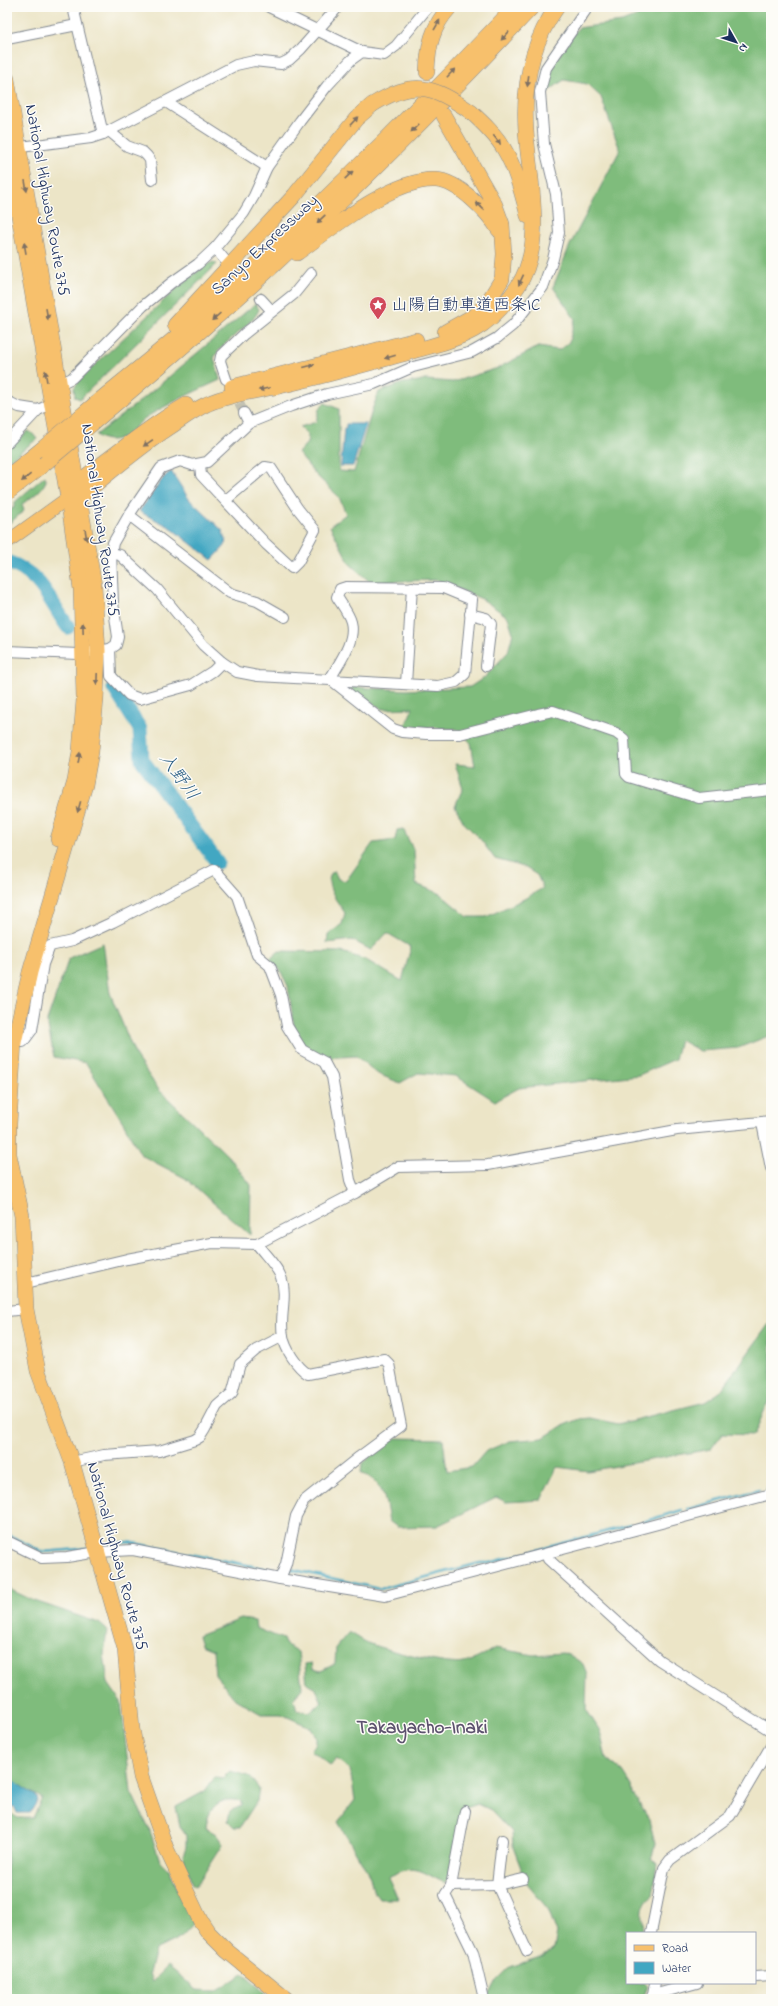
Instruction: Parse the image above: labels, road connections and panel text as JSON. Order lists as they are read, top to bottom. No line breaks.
{"streets":{"highway":["National Highway Route 375","Sanyo Expressway"]},"districts":["Takayacho-Inaki"],"water":["入野川"],"places":{"place":["山陽自動車道西条IC"]},"legend":["Road","Water"],"north":"bottom right"}
